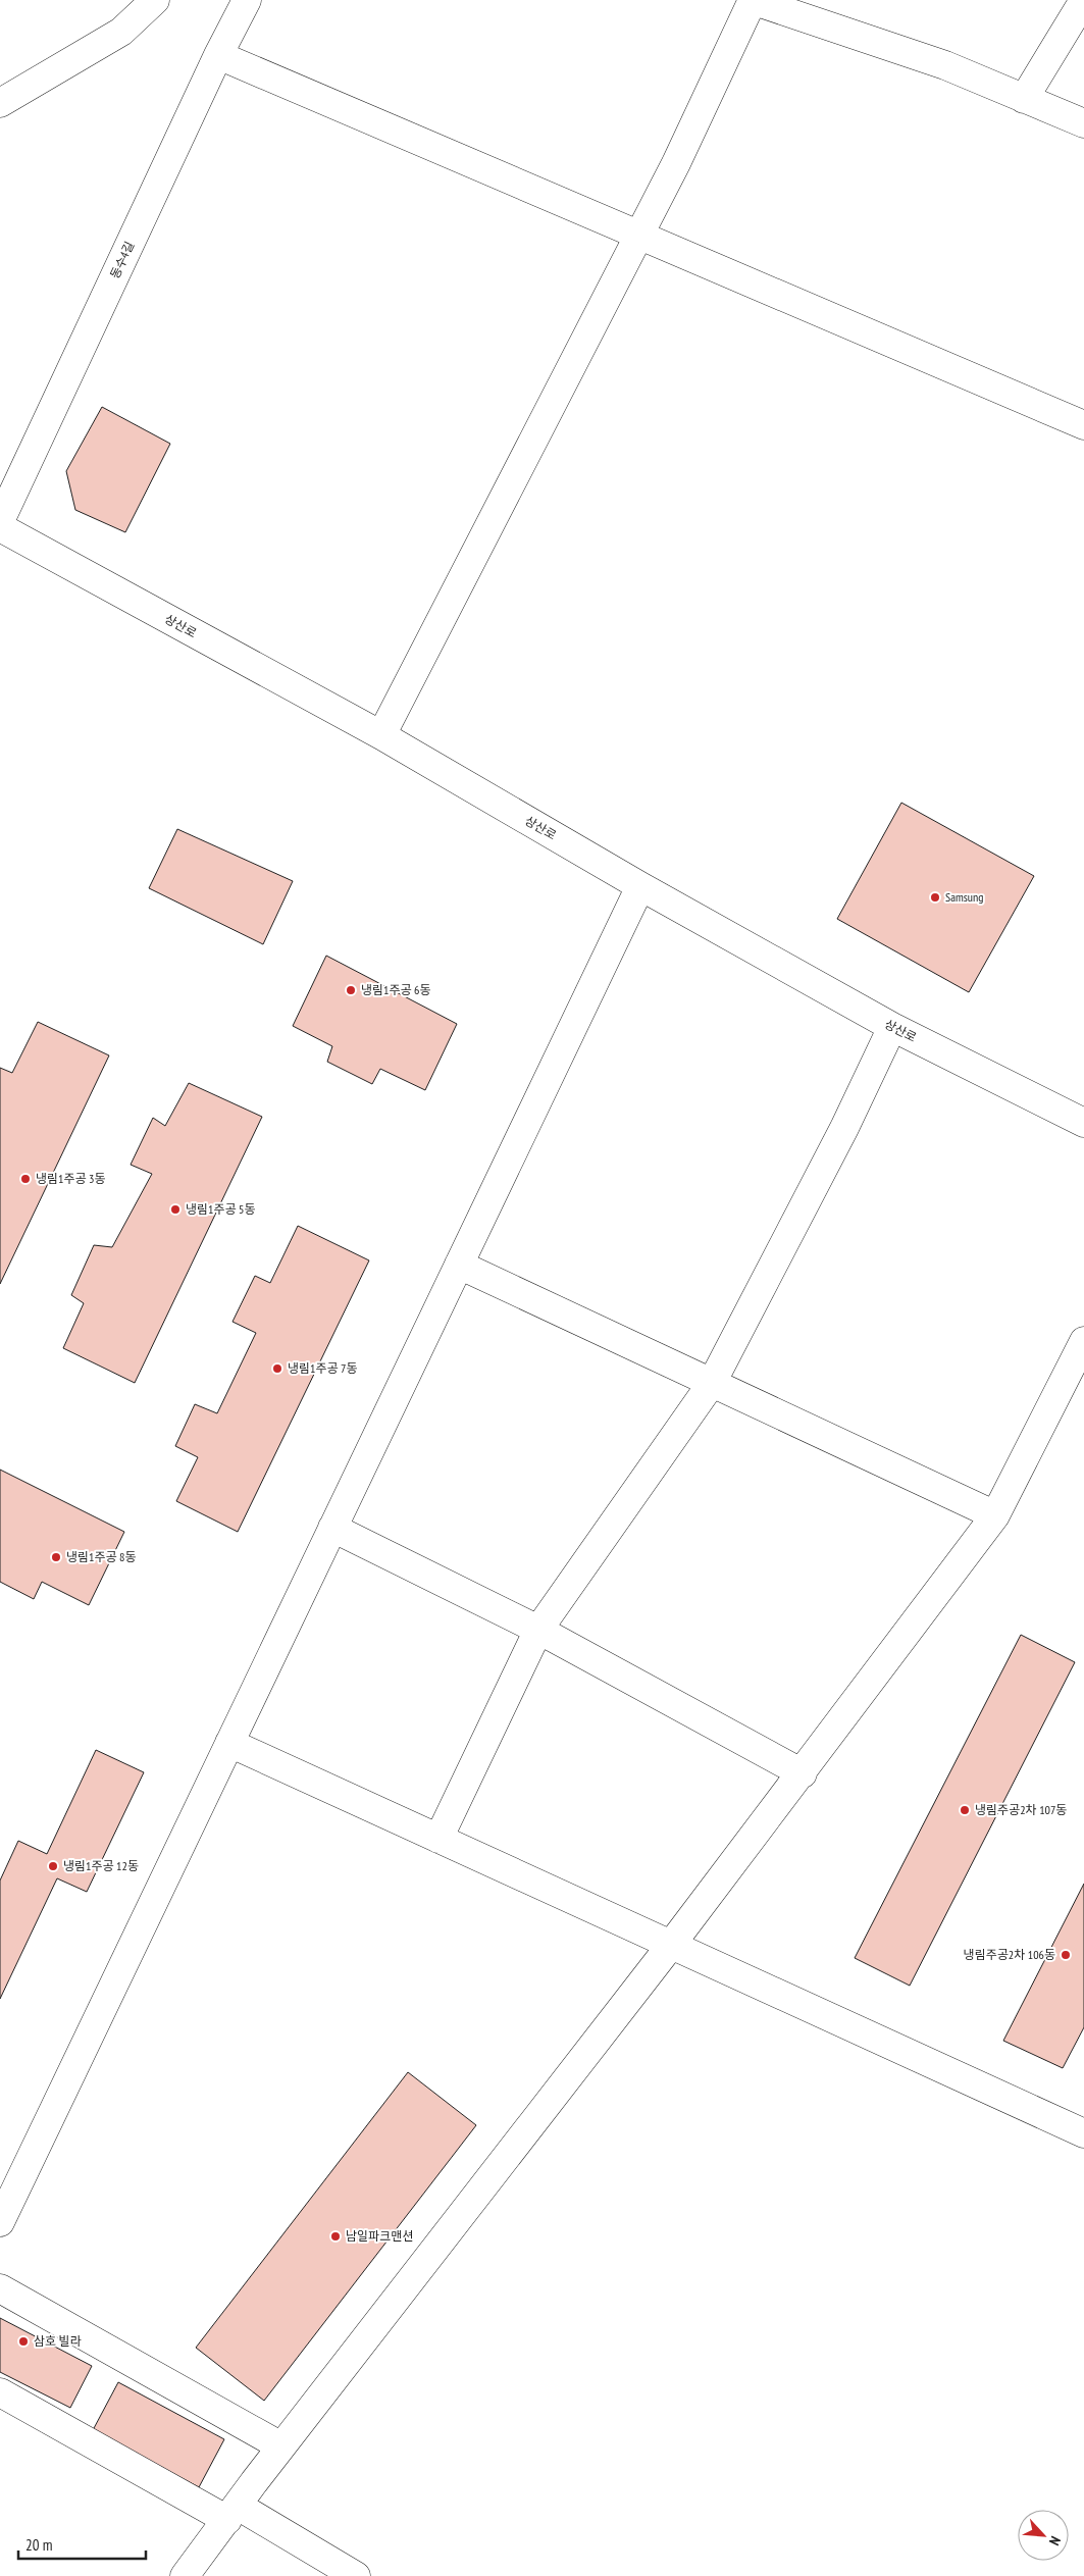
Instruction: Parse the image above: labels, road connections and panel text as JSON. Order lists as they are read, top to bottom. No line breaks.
{"streets":{"street":["동수4길","상산로"]},"places":["Samsung","냉림1주공 6동","냉림1주공 3동","냉림1주공 5동","냉림1주공 7동","냉림1주공 8동","냉림주공2차 107동","냉림1주공 12동","냉림주공2차 106동","남일파크맨션","삼호 빌라"],"scale_bar":"20 m","north":"bottom right"}
